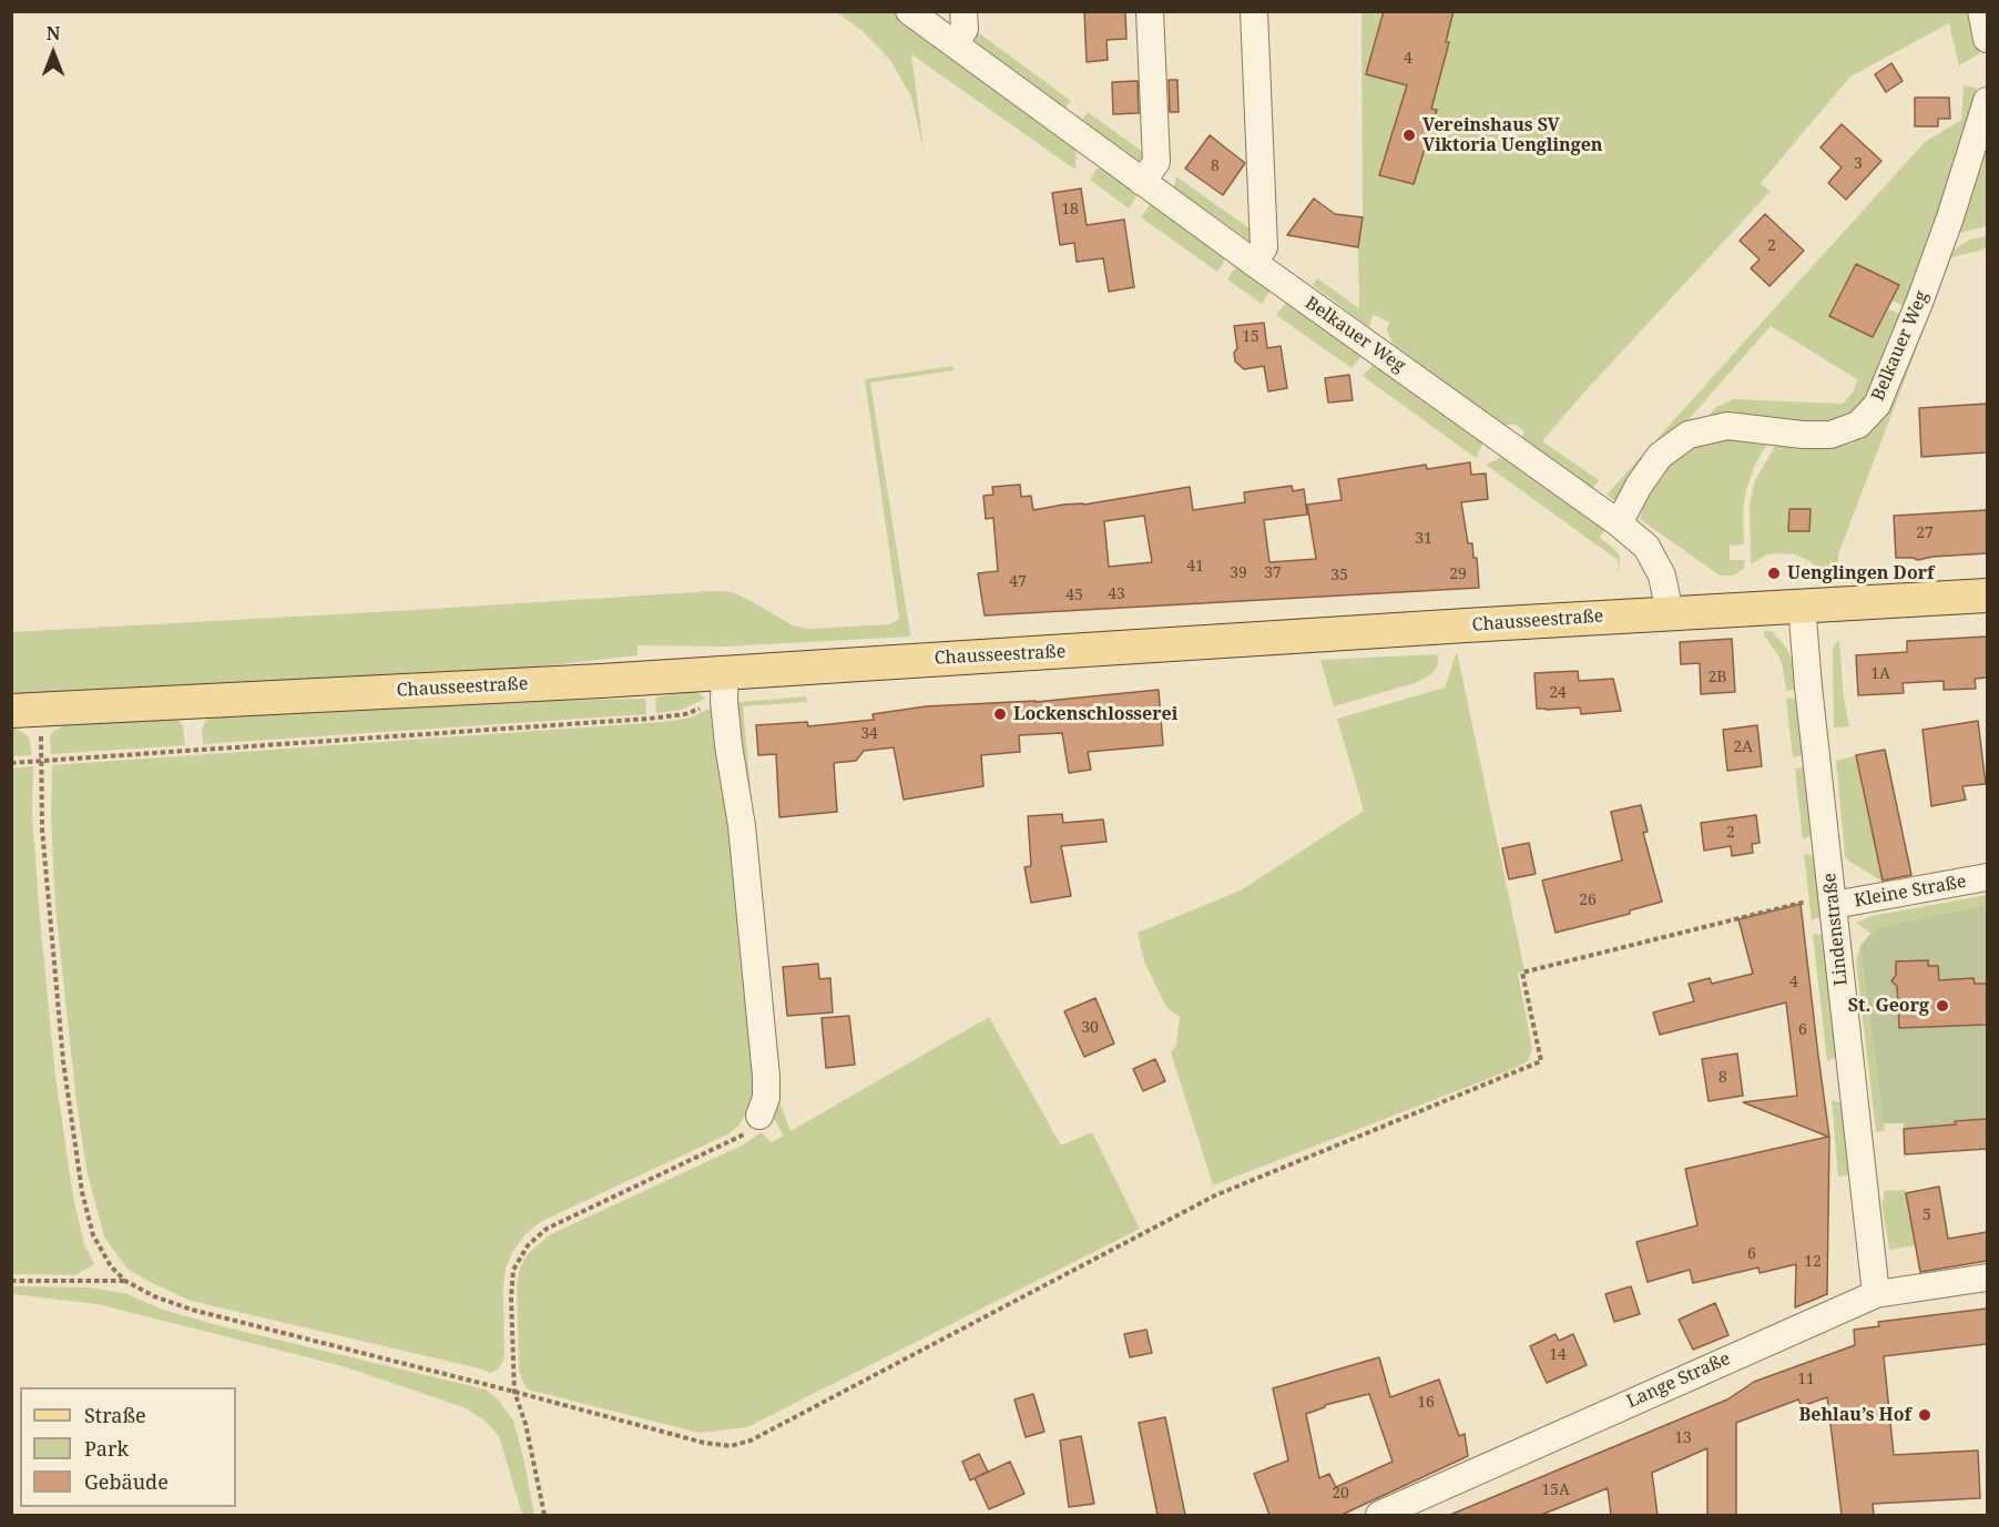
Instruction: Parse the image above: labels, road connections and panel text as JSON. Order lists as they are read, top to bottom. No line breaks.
{"streets":{"main road":["Chausseestraße"],"street":["Belkauer Weg","Kleine Straße","Lindenstraße","Lange Straße"]},"crossings":[["Belkauer Weg","Chausseestraße"],["Chausseestraße","Lindenstraße"],["Kleine Straße","Lindenstraße"],["Lindenstraße","Lange Straße"]],"places":["Vereinshaus SV Viktoria Uenglingen","Uenglingen Dorf","Lockenschlosserei","St. Georg","Behlau’s Hof"],"house_numbers":["4","3","8","18","2","15","27","31","41","39","37","29","35","47","43","45","1A","2B","24","34","2A","2","26","4","30","6","8","5","6","12","14","11","16","13","15A","20"],"legend":["Straße","Park","Gebäude"],"north":"top"}
